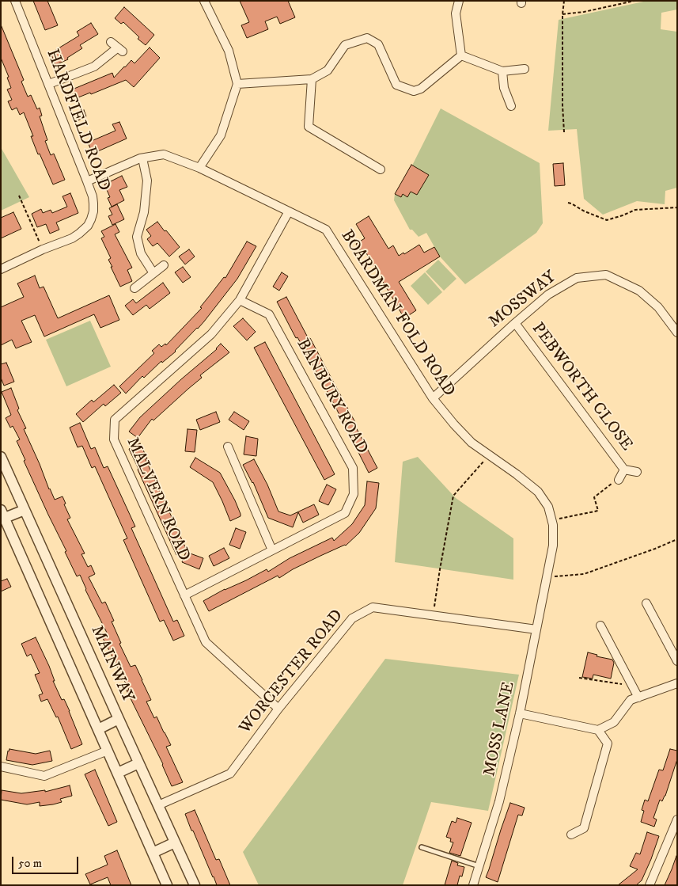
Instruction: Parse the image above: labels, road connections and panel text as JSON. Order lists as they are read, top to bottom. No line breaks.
{"streets":{"street":["HARDFIELD ROAD","MOSSWAY","BOARDMAN FOLD ROAD","PEBWORTH CLOSE","BANBURY ROAD","MALVERN ROAD","MAINWAY","WORCESTER ROAD","MOSS LANE"]},"crossings":[["HARDFIELD ROAD","BOARDMAN FOLD ROAD"],["MOSSWAY","BOARDMAN FOLD ROAD"],["MOSSWAY","PEBWORTH CLOSE"],["BOARDMAN FOLD ROAD","MALVERN ROAD"],["BOARDMAN FOLD ROAD","MOSS LANE"],["BANBURY ROAD","MALVERN ROAD"],["MALVERN ROAD","WORCESTER ROAD"],["MAINWAY","WORCESTER ROAD"],["WORCESTER ROAD","MOSS LANE"]],"scale_bar":"50 m"}
